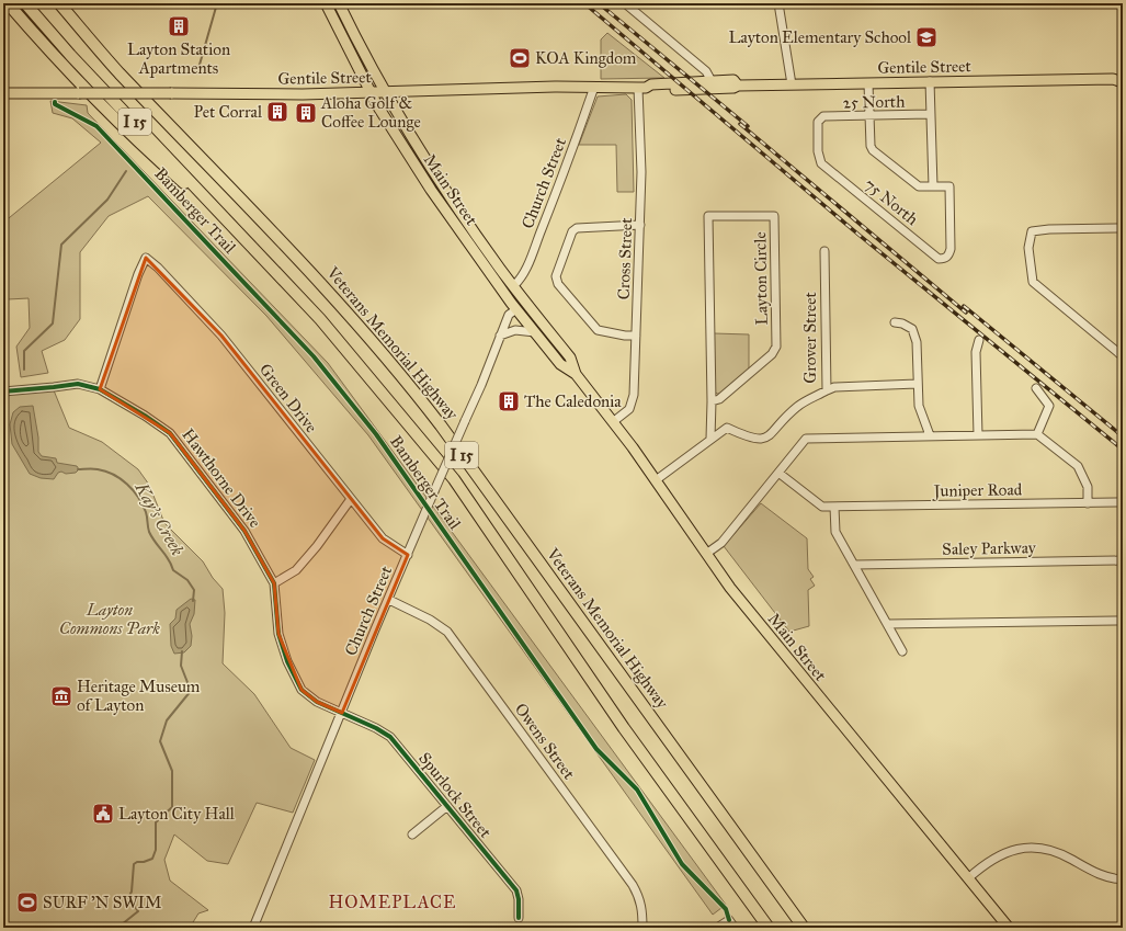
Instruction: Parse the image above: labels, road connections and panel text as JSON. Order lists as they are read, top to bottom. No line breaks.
{"streets":{"highway":["I 15","Veterans Memorial Highway"],"main road":["Gentile Street","Main Street"],"street":["25 North","Church Street","75 North","Cross Street","Layton Circle","Grover Street","Green Drive","Hawthorne Drive","Juniper Road","Saley Parkway","Owens Street","Spurlock Street"],"cycle path":["Bamberger Trail"]},"crossings":[["Gentile Street","Church Street"],["Gentile Street","Main Street"],["Gentile Street","Cross Street"],["25 North","75 North"],["Church Street","Main Street"],["Church Street","Green Drive"],["Church Street","Hawthorne Drive"],["Church Street","Owens Street"],["Church Street","Spurlock Street"],["Main Street","Cross Street"],["Layton Circle","Grover Street"],["Green Drive","Hawthorne Drive"],["Hawthorne Drive","Spurlock Street"]],"districts":["HOMEPLACE"],"water":["Kay's Creek"],"parks":["Layton Commons Park"],"places":{"building":["Layton Station Apartments","Pet Corral","Aloha Golf & Coffee Lounge","The Caledonia"],"school or university":["Layton Elementary School"],"sports":["KOA Kingdom","SURF 'N SWIM"],"museum":["Heritage Museum of Layton"],"public building":["Layton City Hall"]}}
